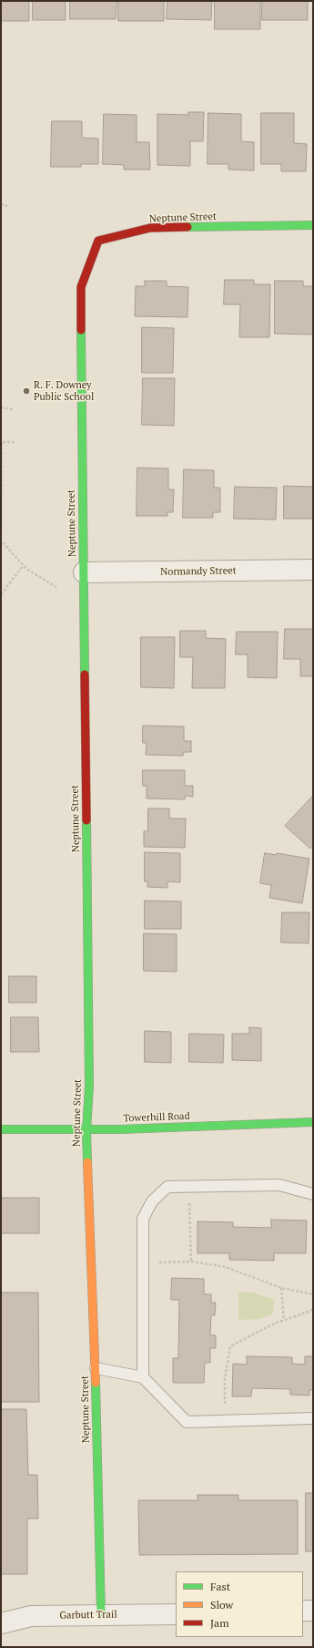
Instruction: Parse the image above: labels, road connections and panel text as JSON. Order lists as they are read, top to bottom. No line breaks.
{"streets":{"street":["Neptune Street","Normandy Street","Towerhill Road","Garbutt Trail"]},"crossings":[["Neptune Street","Normandy Street"],["Neptune Street","Towerhill Road"],["Neptune Street","Garbutt Trail"]],"places":["R. F. Downey Public School"],"legend":["Fast","Slow","Jam"]}
